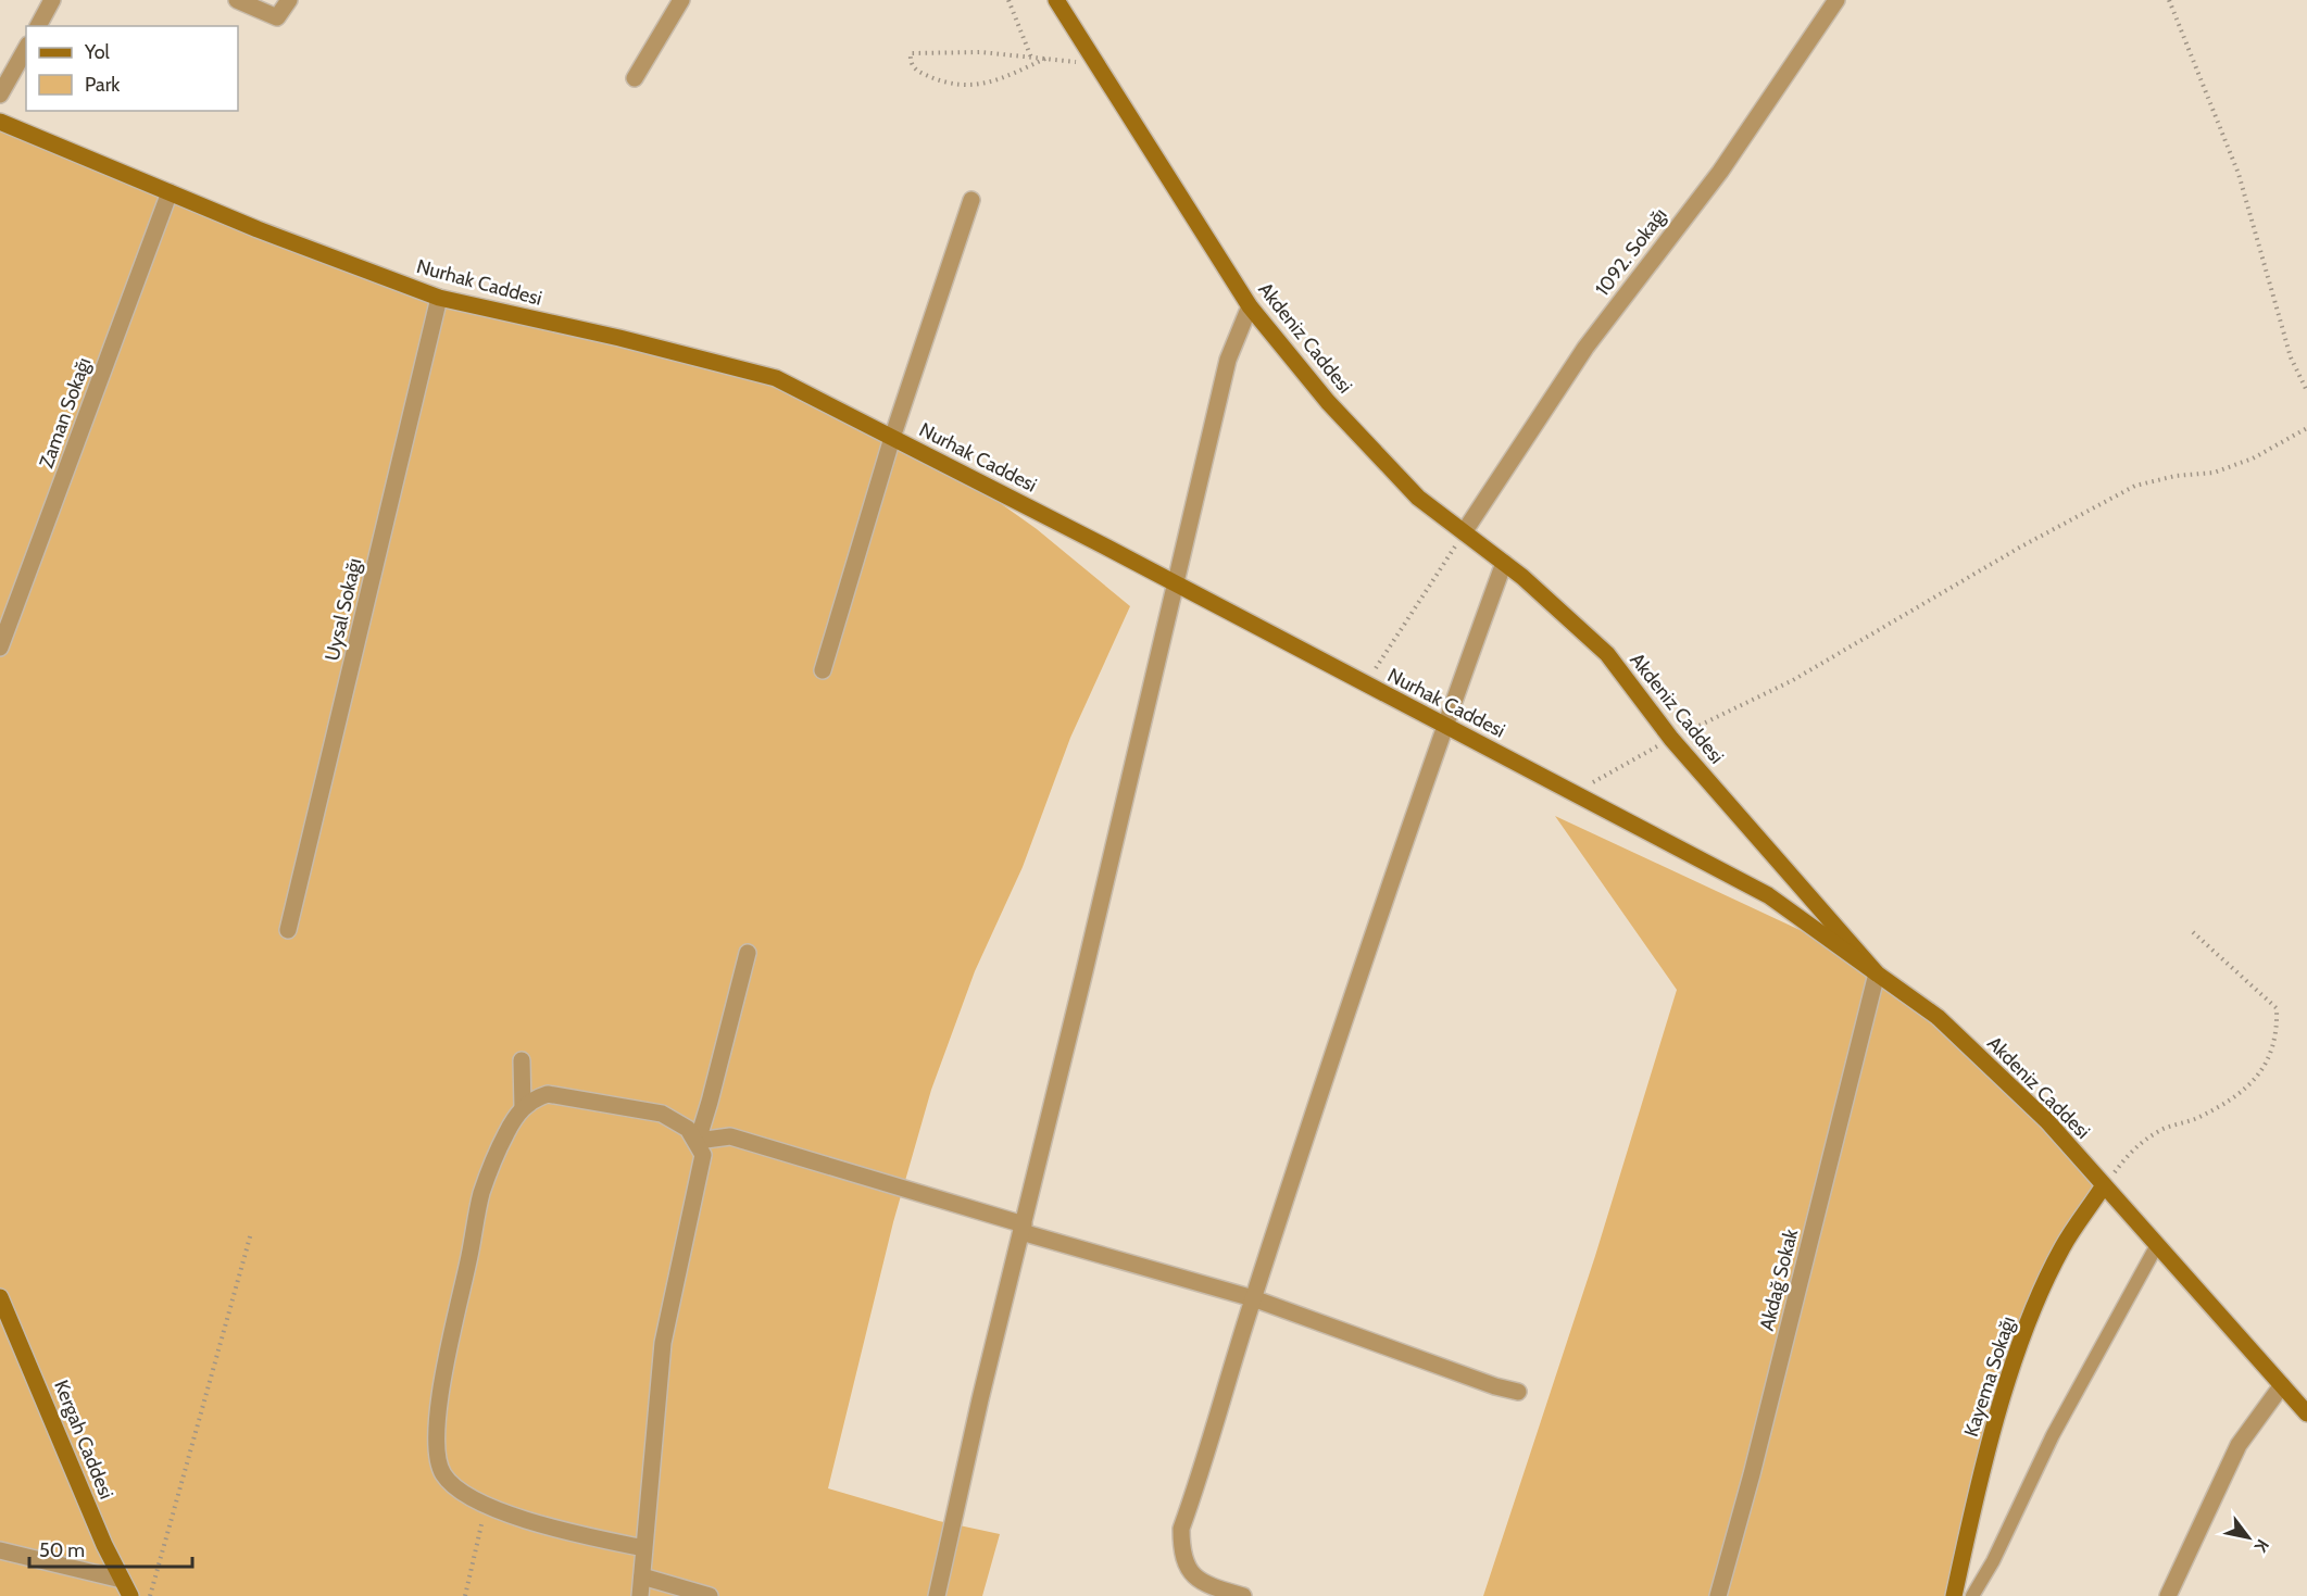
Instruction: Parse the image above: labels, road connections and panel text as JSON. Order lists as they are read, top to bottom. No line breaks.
{"streets":{"street":["1092. Sokağı","Nurhak Caddesi","Akdeniz Caddesi","Zaman Sokağı","Uysal Sokağı","Akdağ Sokak","Kayema Sokağı","Kergah Caddesi"]},"crossings":[["1092. Sokağı","Akdeniz Caddesi"],["Nurhak Caddesi","Akdeniz Caddesi"],["Nurhak Caddesi","Zaman Sokağı"],["Nurhak Caddesi","Uysal Sokağı"],["Nurhak Caddesi","Akdağ Sokak"],["Akdeniz Caddesi","Akdağ Sokak"],["Akdeniz Caddesi","Kayema Sokağı"]],"legend":["Yol","Park"],"scale_bar":"50 m","north":"bottom right"}
